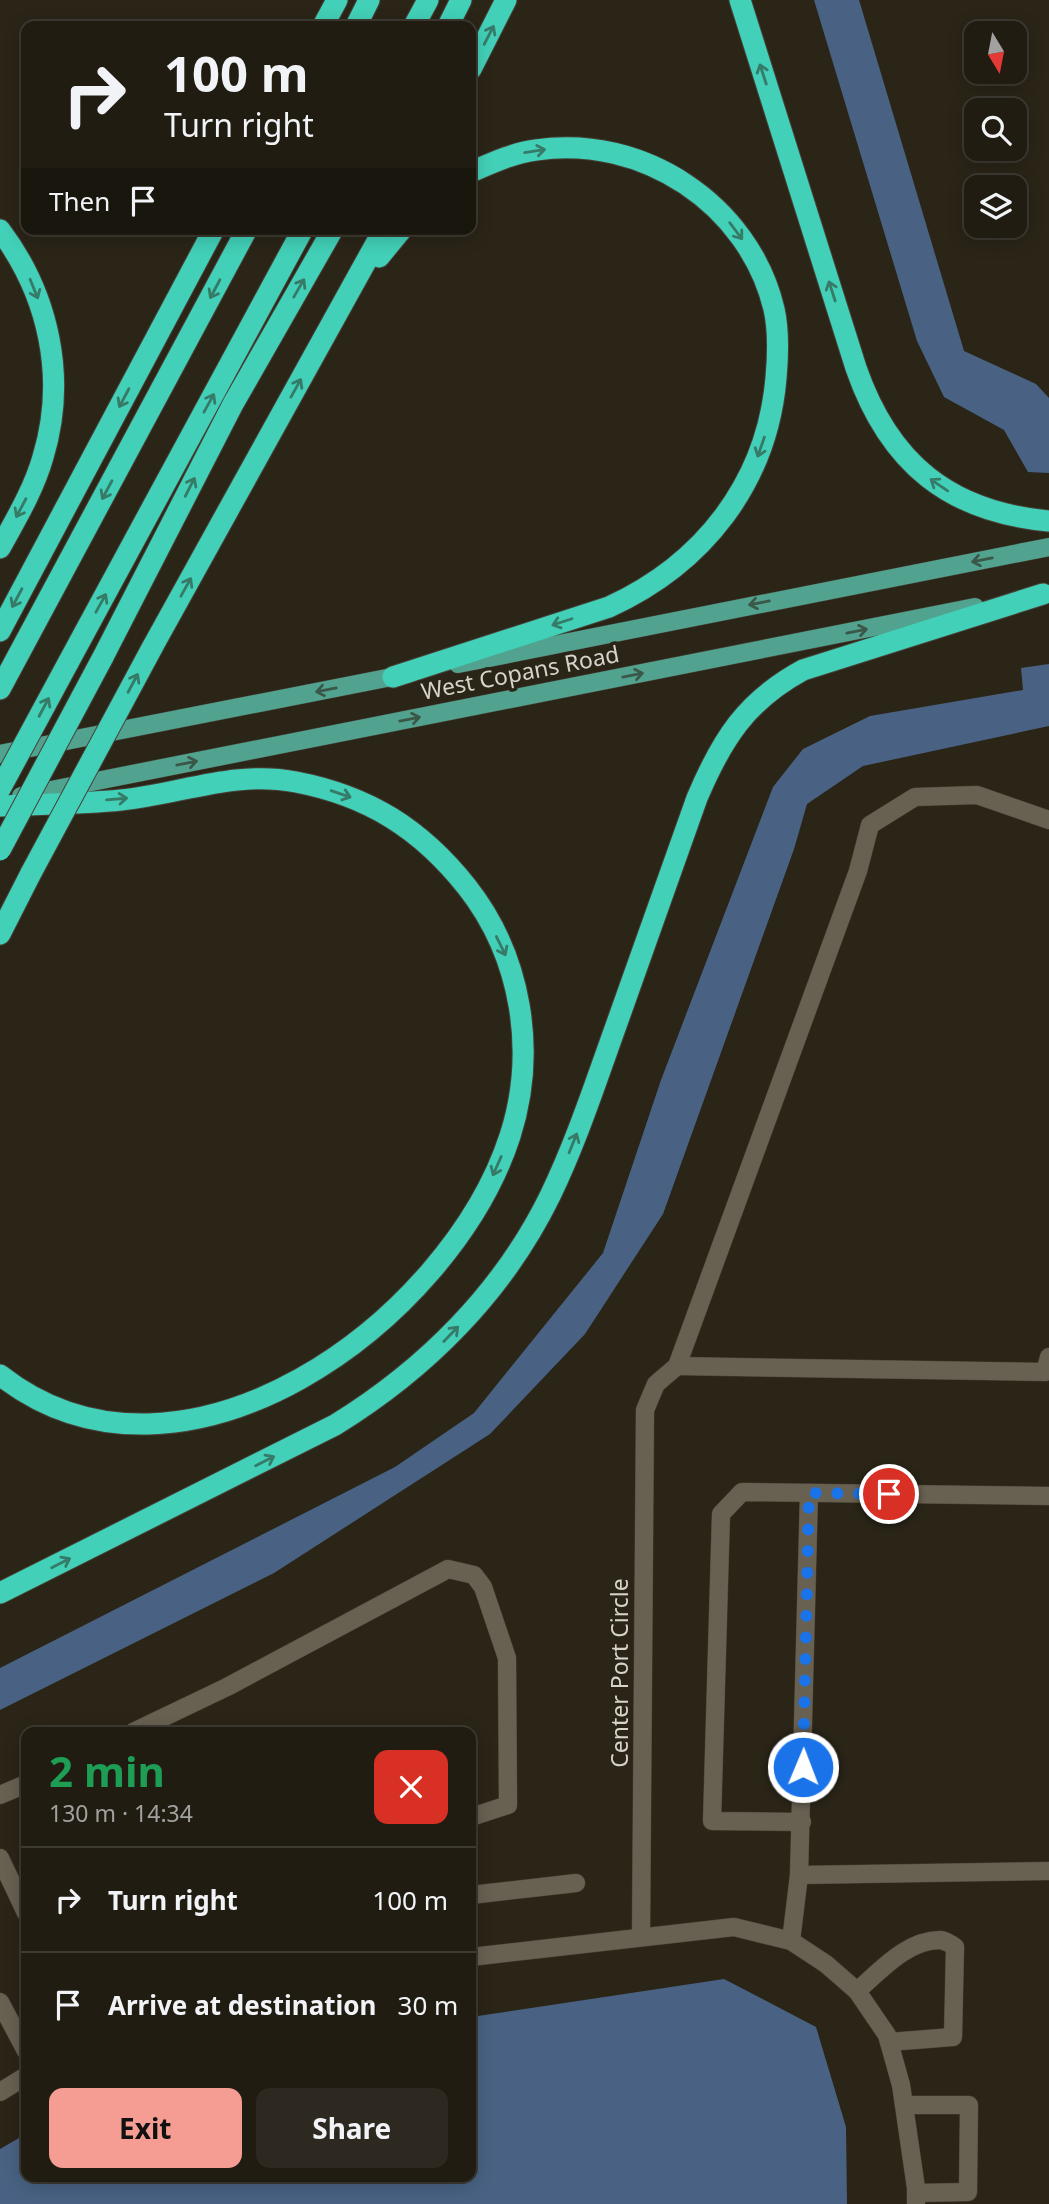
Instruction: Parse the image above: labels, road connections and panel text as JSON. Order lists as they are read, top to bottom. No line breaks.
{"streets":{"main road":["West Copans Road"],"street":["Center Port Circle"]},"north":"bottom","page":{"turn":["100 m","Turn right"],"then":"Then","heading":["2 min","130 m · 14:34"],"list":[{"name":"Turn right","value":"100 m"},{"name":"Arrive at destination","value":"30 m"}],"buttons":["Exit","Share"]}}
